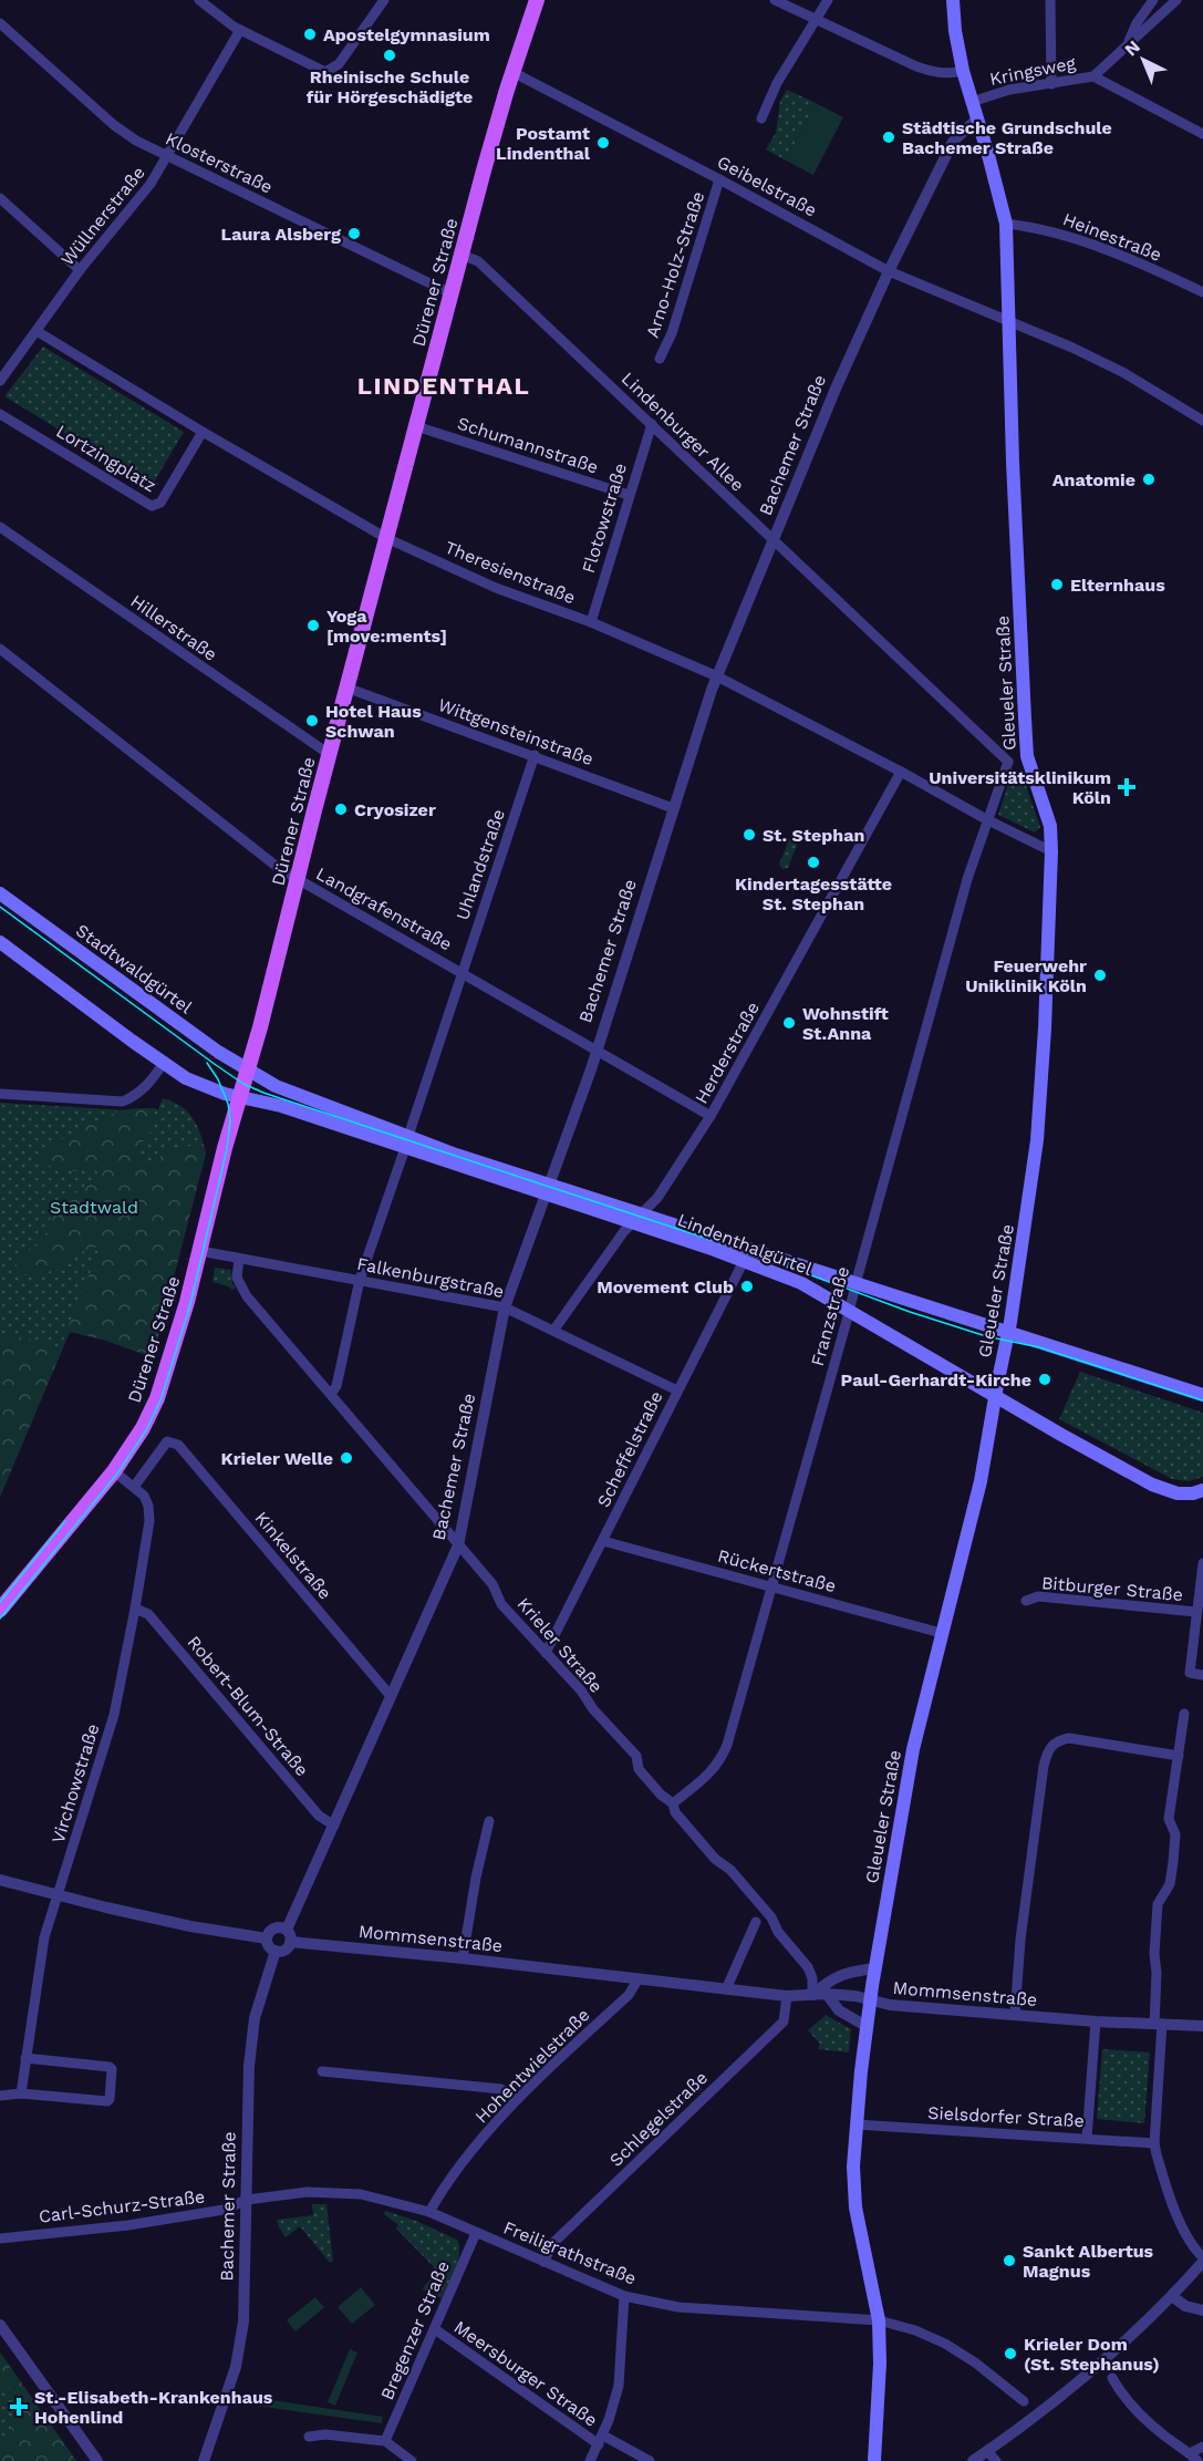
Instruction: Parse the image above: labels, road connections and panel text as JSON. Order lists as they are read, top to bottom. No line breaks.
{"streets":{"main road":["Dürener Straße","Gleueler Straße","Stadtwaldgürtel","Lindenthalgürtel"],"street":["Kringsweg","Klosterstraße","Geibelstraße","Wüllnerstraße","Heinestraße","Arno-Holz-Straße","Lindenburger Allee","Schumannstraße","Bachemer Straße","Lortzingplatz","Flotowstraße","Theresienstraße","Hillerstraße","Wittgensteinstraße","Uhlandstraße","Landgrafenstraße","Herderstraße","Falkenburgstraße","Franzstraße","Scheffelstraße","Kinkelstraße","Rückertstraße","Bitburger Straße","Krieler Straße","Robert-Blum-Straße","Virchowstraße","Mommsenstraße","Hohentwielstraße","Sielsdorfer Straße","Schlegelstraße","Carl-Schurz-Straße","Freiligrathstraße","Bregenzer Straße","Meersburger Straße"]},"crossings":[["Klosterstraße","Wüllnerstraße"],["Klosterstraße","Dürener Straße"],["Geibelstraße","Arno-Holz-Straße"],["Geibelstraße","Dürener Straße"],["Geibelstraße","Bachemer Straße"],["Geibelstraße","Gleueler Straße"],["Wüllnerstraße","Theresienstraße"],["Heinestraße","Gleueler Straße"],["Dürener Straße","Lindenburger Allee"],["Dürener Straße","Schumannstraße"],["Dürener Straße","Theresienstraße"],["Dürener Straße","Hillerstraße"],["Dürener Straße","Wittgensteinstraße"],["Dürener Straße","Landgrafenstraße"],["Dürener Straße","Stadtwaldgürtel"],["Dürener Straße","Lindenthalgürtel"],["Dürener Straße","Falkenburgstraße"],["Dürener Straße","Virchowstraße"],["Lindenburger Allee","Bachemer Straße"],["Lindenburger Allee","Flotowstraße"],["Lindenburger Allee","Franzstraße"],["Schumannstraße","Flotowstraße"],["Bachemer Straße","Theresienstraße"],["Bachemer Straße","Gleueler Straße"],["Bachemer Straße","Wittgensteinstraße"],["Bachemer Straße","Landgrafenstraße"],["Bachemer Straße","Lindenthalgürtel"],["Bachemer Straße","Falkenburgstraße"],["Bachemer Straße","Kinkelstraße"],["Bachemer Straße","Krieler Straße"],["Bachemer Straße","Robert-Blum-Straße"],["Bachemer Straße","Mommsenstraße"],["Bachemer Straße","Carl-Schurz-Straße"],["Bachemer Straße","Freiligrathstraße"],["Lortzingplatz","Theresienstraße"],["Flotowstraße","Theresienstraße"],["Theresienstraße","Gleueler Straße"],["Theresienstraße","Herderstraße"],["Theresienstraße","Franzstraße"],["Gleueler Straße","Lindenthalgürtel"],["Gleueler Straße","Rückertstraße"],["Gleueler Straße","Mommsenstraße"],["Gleueler Straße","Sielsdorfer Straße"],["Gleueler Straße","Freiligrathstraße"],["Wittgensteinstraße","Uhlandstraße"],["Uhlandstraße","Landgrafenstraße"],["Uhlandstraße","Lindenthalgürtel"],["Uhlandstraße","Falkenburgstraße"],["Uhlandstraße","Krieler Straße"],["Landgrafenstraße","Herderstraße"],["Stadtwaldgürtel","Lindenthalgürtel"],["Herderstraße","Lindenthalgürtel"],["Herderstraße","Falkenburgstraße"],["Lindenthalgürtel","Franzstraße"],["Lindenthalgürtel","Scheffelstraße"],["Falkenburgstraße","Scheffelstraße"],["Falkenburgstraße","Krieler Straße"],["Franzstraße","Rückertstraße"],["Franzstraße","Krieler Straße"],["Scheffelstraße","Rückertstraße"],["Scheffelstraße","Krieler Straße"],["Kinkelstraße","Virchowstraße"],["Krieler Straße","Mommsenstraße"],["Robert-Blum-Straße","Virchowstraße"],["Mommsenstraße","Hohentwielstraße"],["Mommsenstraße","Schlegelstraße"],["Hohentwielstraße","Freiligrathstraße"],["Schlegelstraße","Freiligrathstraße"],["Carl-Schurz-Straße","Freiligrathstraße"],["Freiligrathstraße","Bregenzer Straße"],["Bregenzer Straße","Meersburger Straße"]],"districts":["LINDENTHAL"],"parks":["Stadtwald"],"places":{"other":["Apostelgymnasium","Rheinische Schule für Hörgeschädigte","Städtische Grundschule Bachemer Straße","Postamt Lindenthal","Laura Alsberg","Anatomie","Elternhaus","Yoga [move:ments]","Hotel Haus Schwan","Cryosizer","St. Stephan","Kindertagesstätte St. Stephan","Feuerwehr Uniklinik Köln","Wohnstift St.Anna","Movement Club","Paul-Gerhardt-Kirche","Krieler Welle","Sankt Albertus Magnus","Krieler Dom (St. Stephanus)"],"health":["Universitätsklinikum Köln","St.-Elisabeth-Krankenhaus Hohenlind"]},"north":"top left"}
